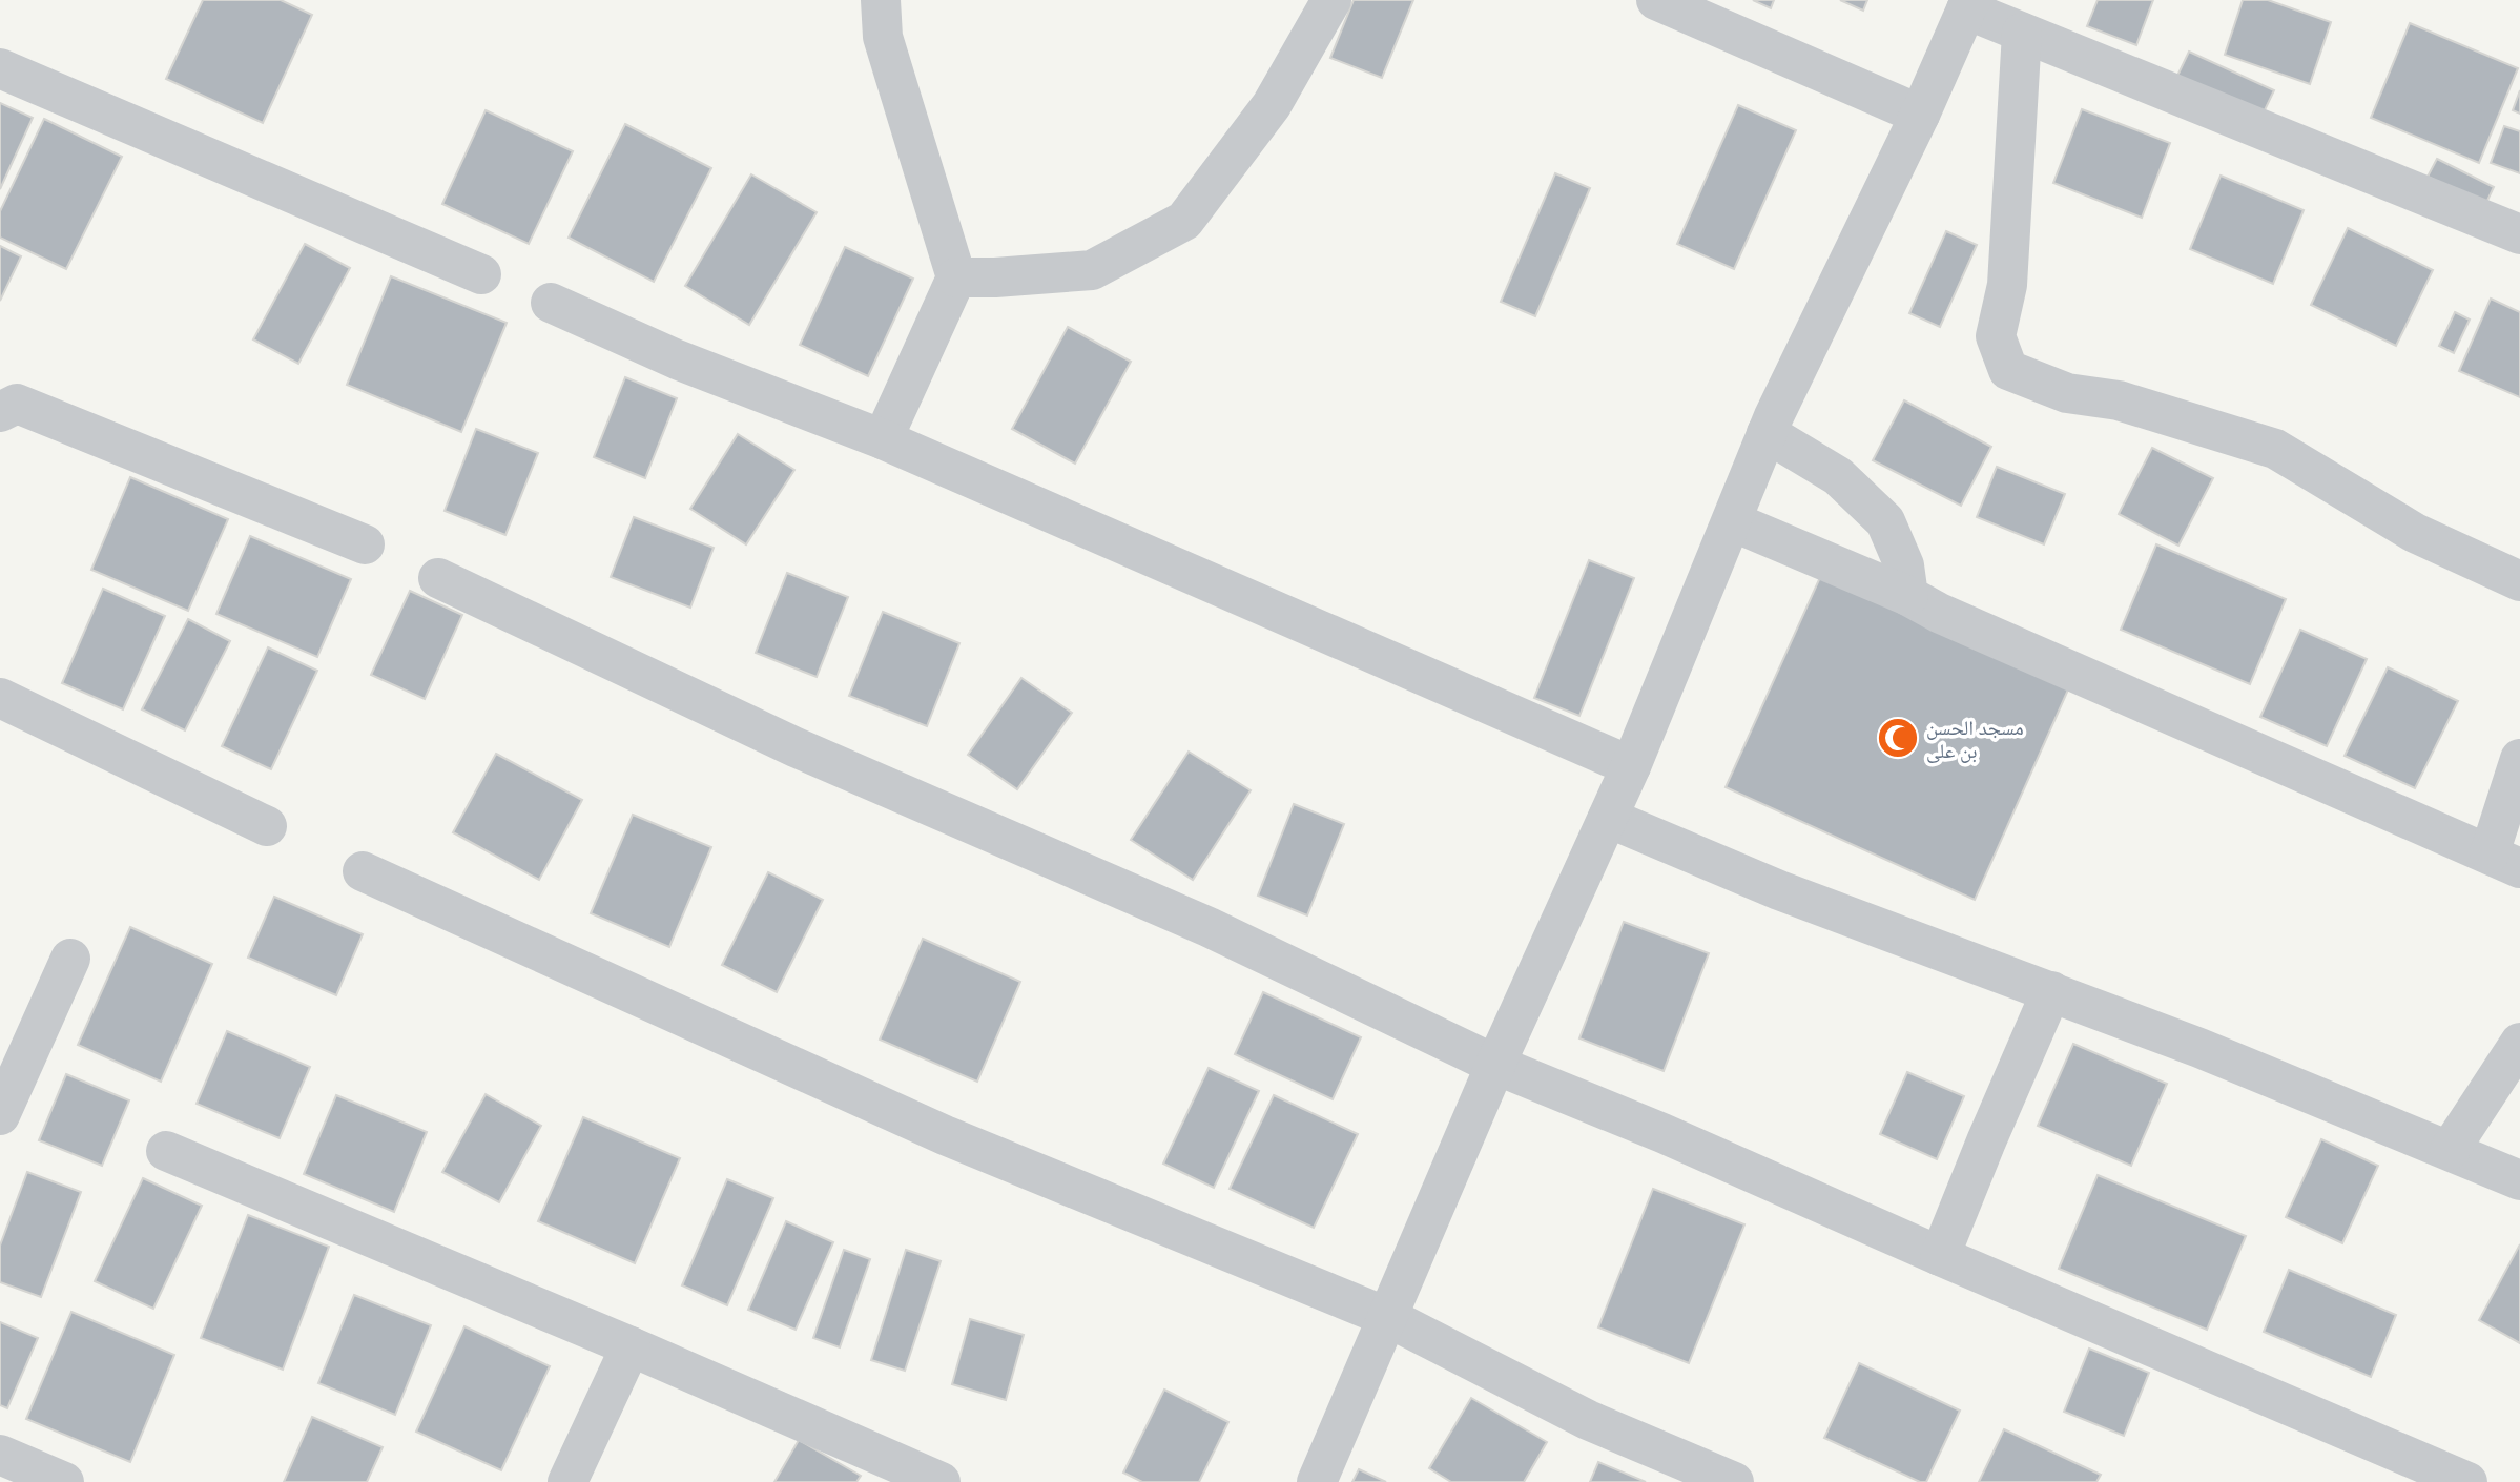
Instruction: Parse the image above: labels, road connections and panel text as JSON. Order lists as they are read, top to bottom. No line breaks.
{"places":{"mosque":["مسجد الحسن بن على"]}}
